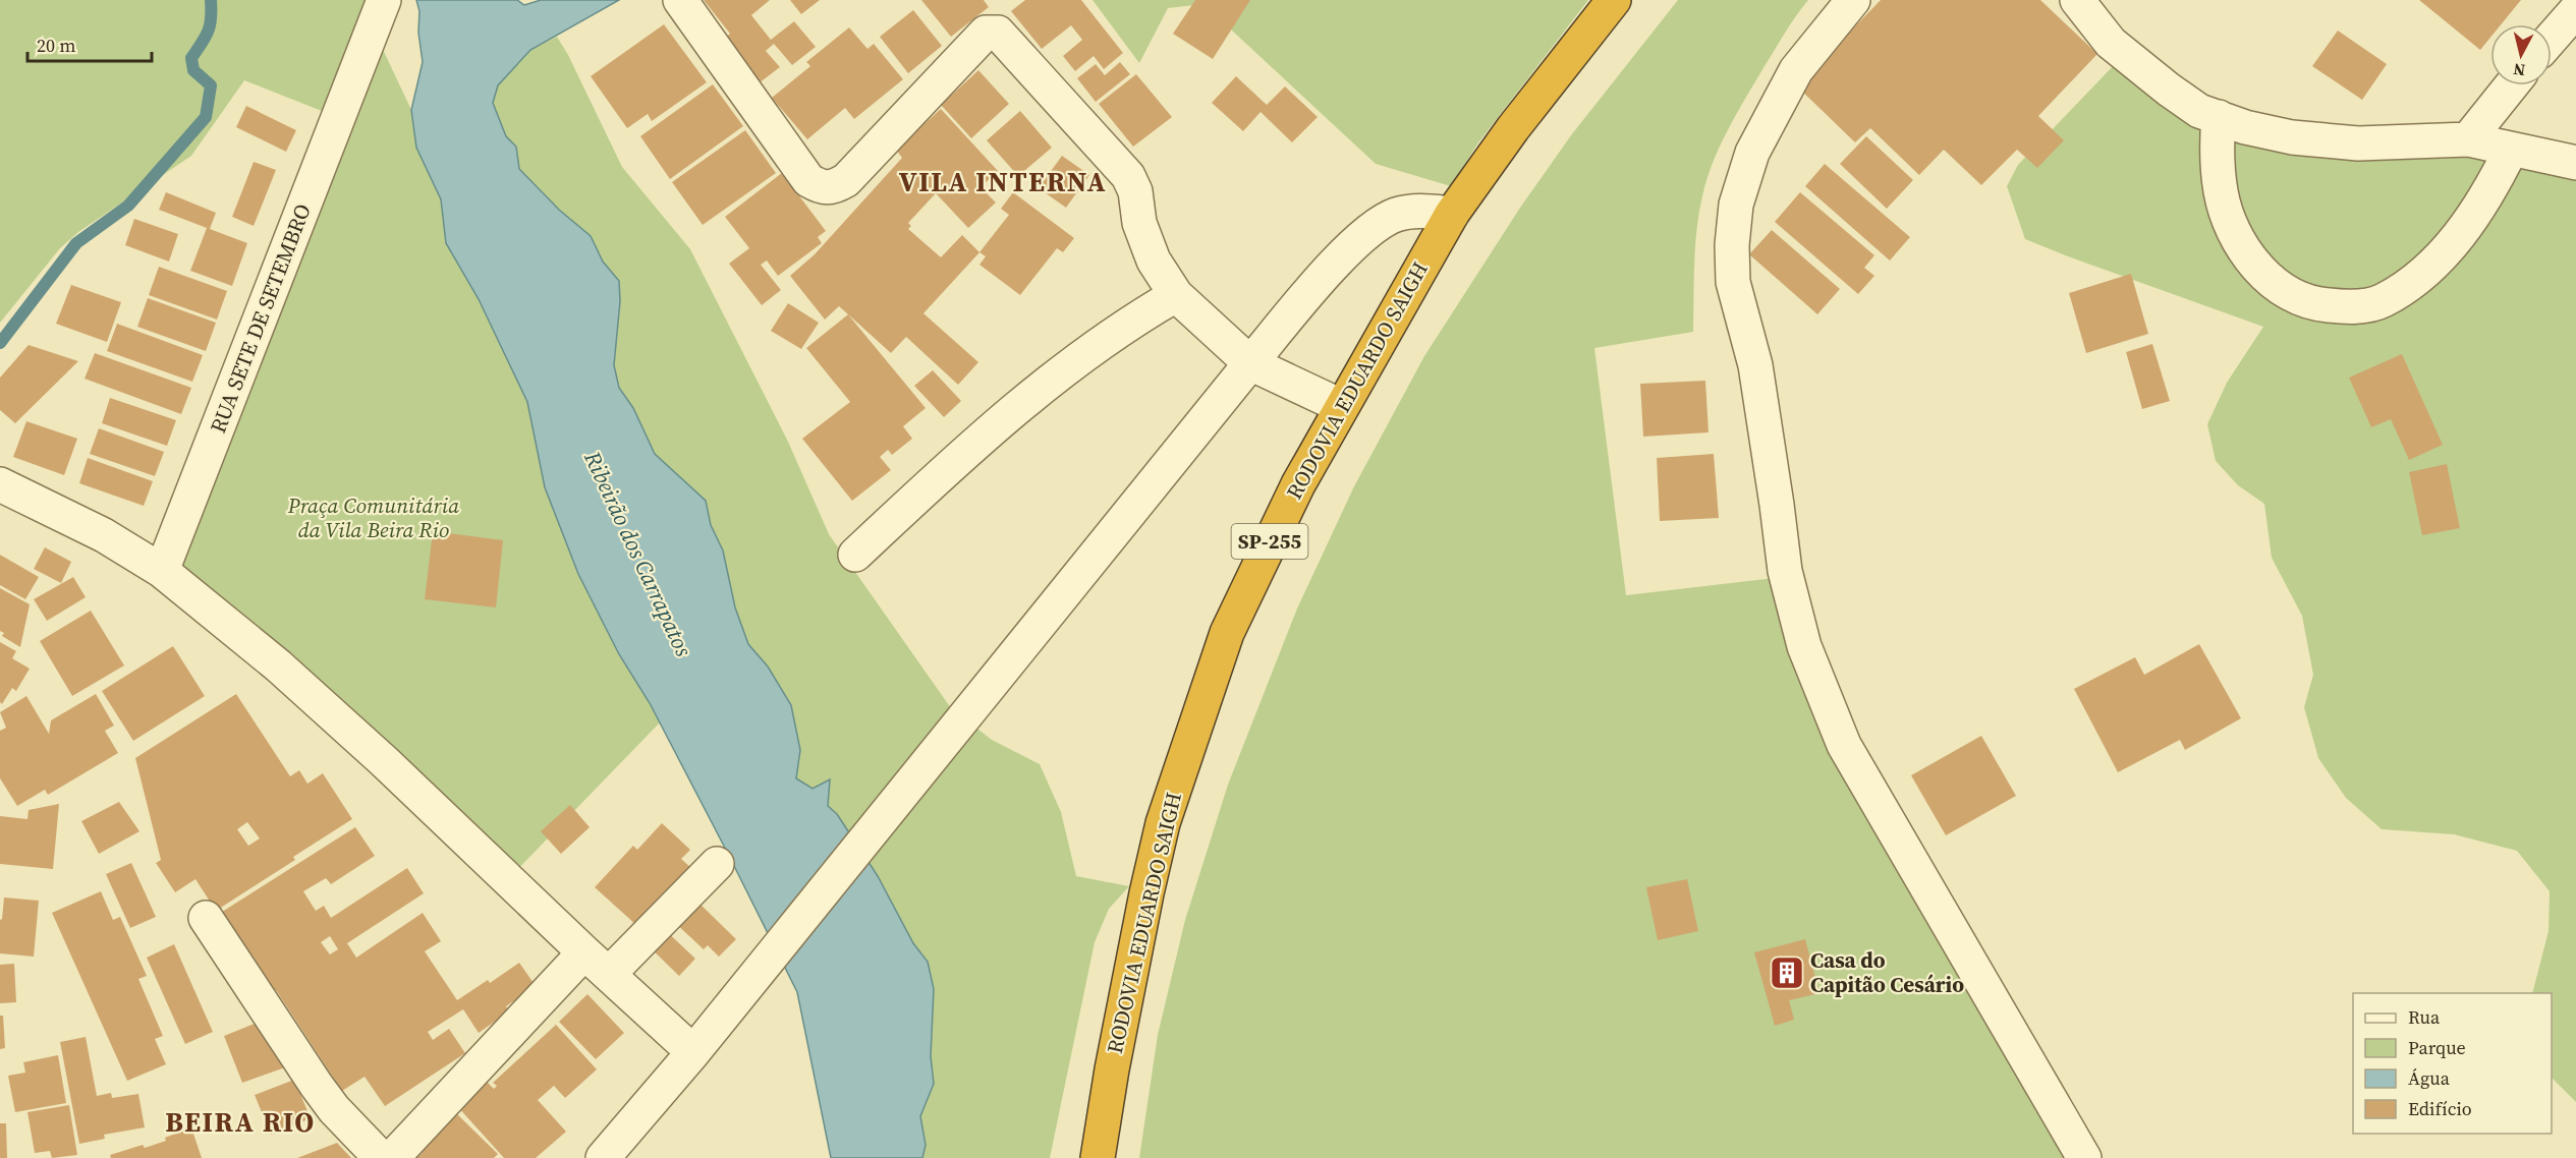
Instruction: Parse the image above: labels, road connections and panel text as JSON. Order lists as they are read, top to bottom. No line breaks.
{"streets":{"highway":["RODOVIA EDUARDO SAIGH","SP-255"],"street":["RUA SETE DE SETEMBRO"]},"districts":["VILA INTERNA","BEIRA RIO"],"water":["Ribeirão dos Carrapatos"],"parks":["Praça Comunitária da Vila Beira Rio"],"places":{"building":["Casa do Capitão Cesário"]},"legend":["Rua","Parque","Água","Edifício"],"scale_bar":"20 m","north":"bottom"}
